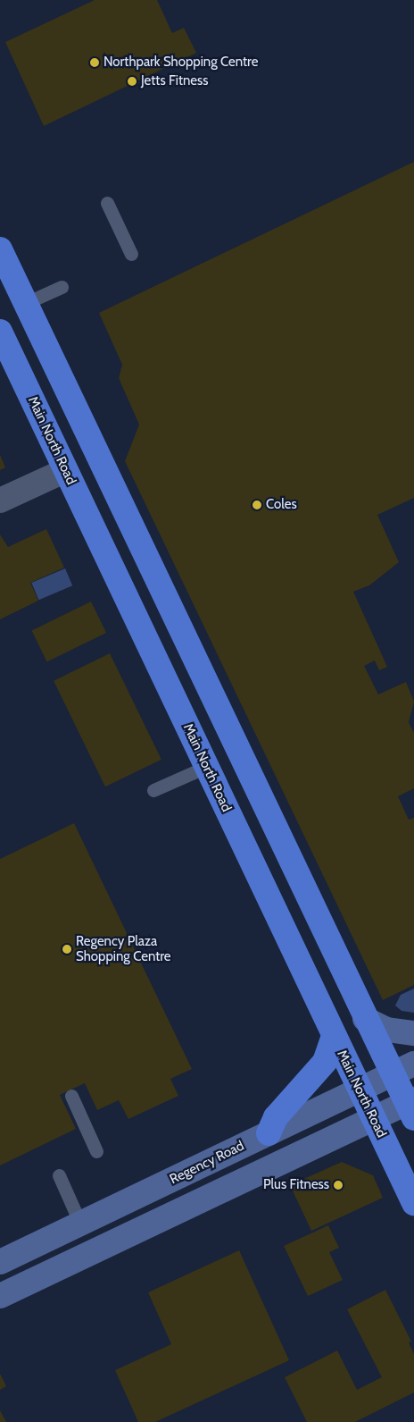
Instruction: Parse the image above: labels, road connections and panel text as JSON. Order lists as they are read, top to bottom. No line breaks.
{"streets":{"highway":["Main North Road"],"main road":["Regency Road"]},"crossings":[["Main North Road","Regency Road"]],"places":["Northpark Shopping Centre","Jetts Fitness","Coles","Regency Plaza Shopping Centre","Plus Fitness"]}
